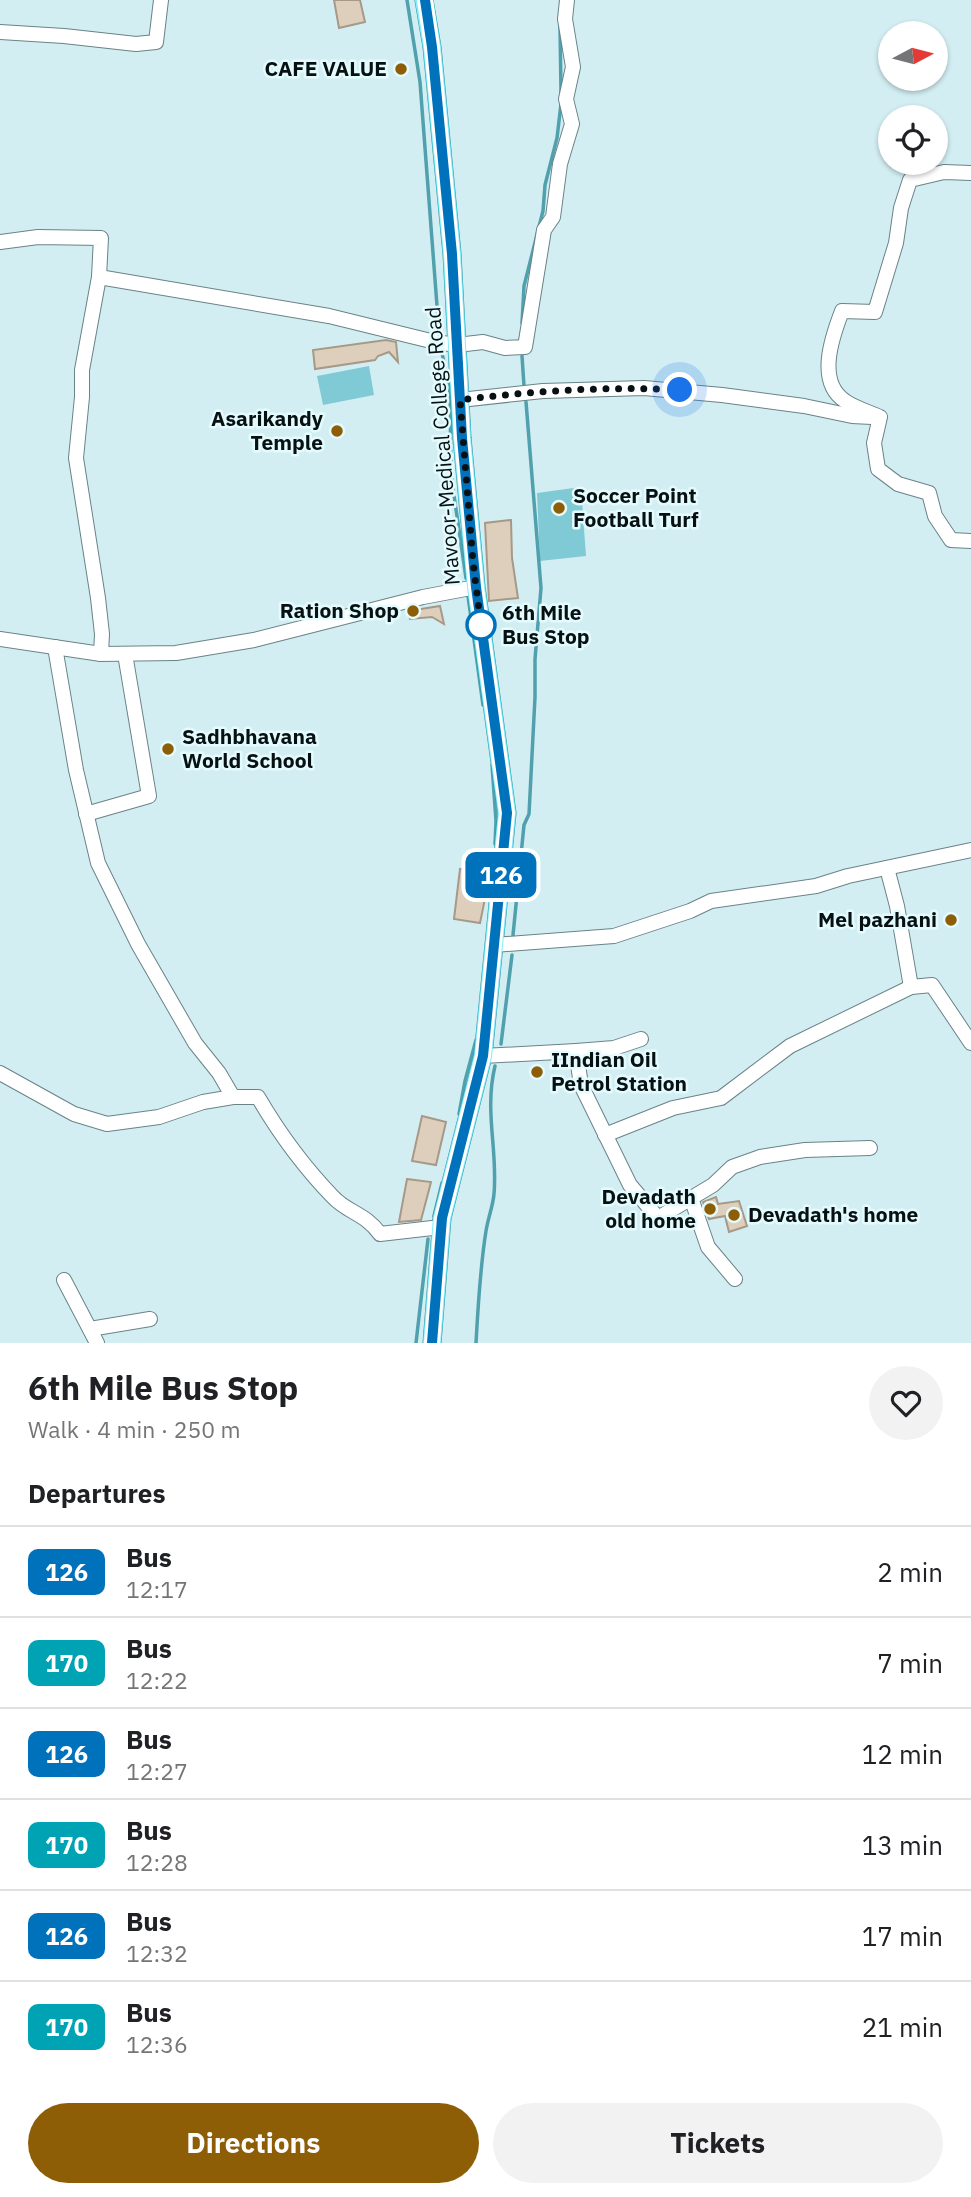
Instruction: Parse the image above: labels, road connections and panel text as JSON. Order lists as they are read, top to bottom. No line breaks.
{"streets":{"main road":["Mavoor-Medical College Road"]},"places":["CAFE VALUE","Asarikandy Temple","Soccer Point Football Turf","Ration Shop","6th Mile Bus Stop","Sadhbhavana World School","Mel pazhani","IIndian Oil Petrol Station","Devadath old home","Devadath's home"],"lines":["bus line 126"],"north":"right","page":{"on_map":"126","heading":[["6th Mile Bus Stop","Walk · 4 min · 250 m"],"Departures"],"list":[{"mark":"126","name":"Bus","note":"12:17","value":"2 min"},{"mark":"170","name":"Bus","note":"12:22","value":"7 min"},{"mark":"126","name":"Bus","note":"12:27","value":"12 min"},{"mark":"170","name":"Bus","note":"12:28","value":"13 min"},{"mark":"126","name":"Bus","note":"12:32","value":"17 min"},{"mark":"170","name":"Bus","note":"12:36","value":"21 min"}],"buttons":["Directions","Tickets"]}}
